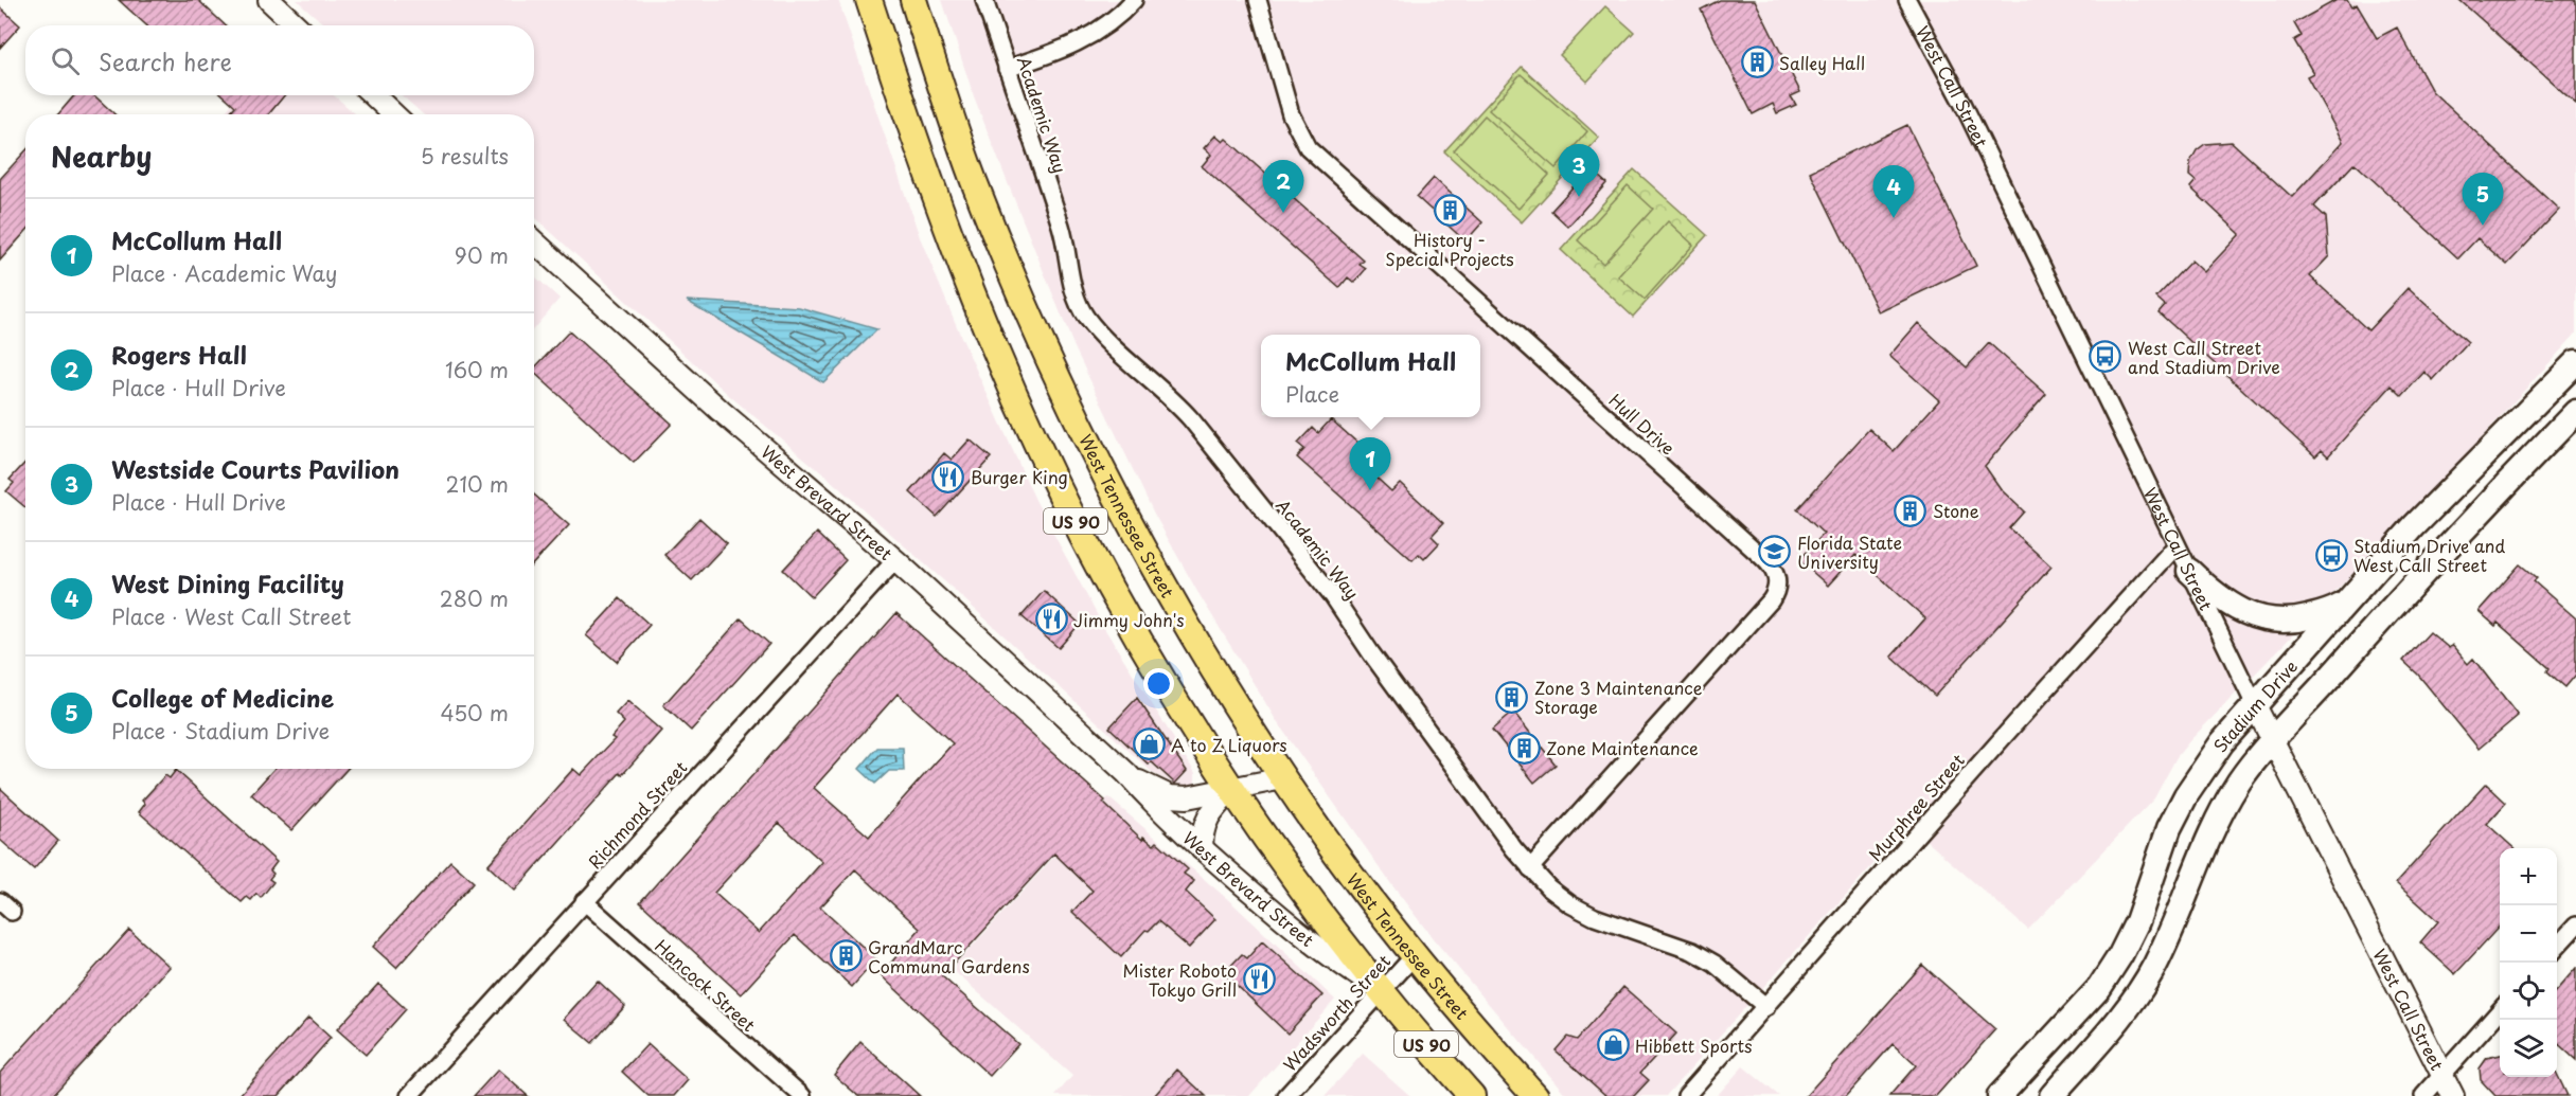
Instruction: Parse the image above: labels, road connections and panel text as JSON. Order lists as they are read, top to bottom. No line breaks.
{"streets":{"main road":["West Tennessee Street","US 90","Stadium Drive"],"street":["West Call Street","Academic Way","Hull Drive","West Brevard Street","Murphree Street","Richmond Street","Hancock Street","Wadsworth Street"]},"crossings":[["West Call Street","Stadium Drive"],["West Call Street","Murphree Street"],["Academic Way","Hull Drive"],["Academic Way","Murphree Street"],["West Brevard Street","West Tennessee Street"],["West Brevard Street","US 90"],["West Brevard Street","Richmond Street"],["West Brevard Street","Wadsworth Street"],["West Tennessee Street","Wadsworth Street"],["US 90","Wadsworth Street"],["Richmond Street","Hancock Street"]],"places":{"building":["Salley Hall","History - Special Projects","Stone","Zone 3 Maintenance Storage","Zone Maintenance","GrandMarc Communal Gardens"],"bus stop":["West Call Street and Stadium Drive","Stadium Drive and West Call Street"],"restaurant":["Burger King","Jimmy John's","Mister Roboto Tokyo Grill"],"school or university":["Florida State University"],"shop":["A to Z Liquors","Hibbett Sports"]},"page":{"search":"Search here","heading":["Nearby","5 results"],"pins":["3","2","4","5","1"],"list":[{"mark":"1","name":"McCollum Hall","note":"Place · Academic Way","value":"90 m"},{"mark":"2","name":"Rogers Hall","note":"Place · Hull Drive","value":"160 m"},{"mark":"3","name":"Westside Courts Pavilion","note":"Place · Hull Drive","value":"210 m"},{"mark":"4","name":"West Dining Facility","note":"Place · West Call Street","value":"280 m"},{"mark":"5","name":"College of Medicine","note":"Place · Stadium Drive","value":"450 m"}],"popup":["McCollum Hall","Place"],"map_buttons":["+","−"]}}
